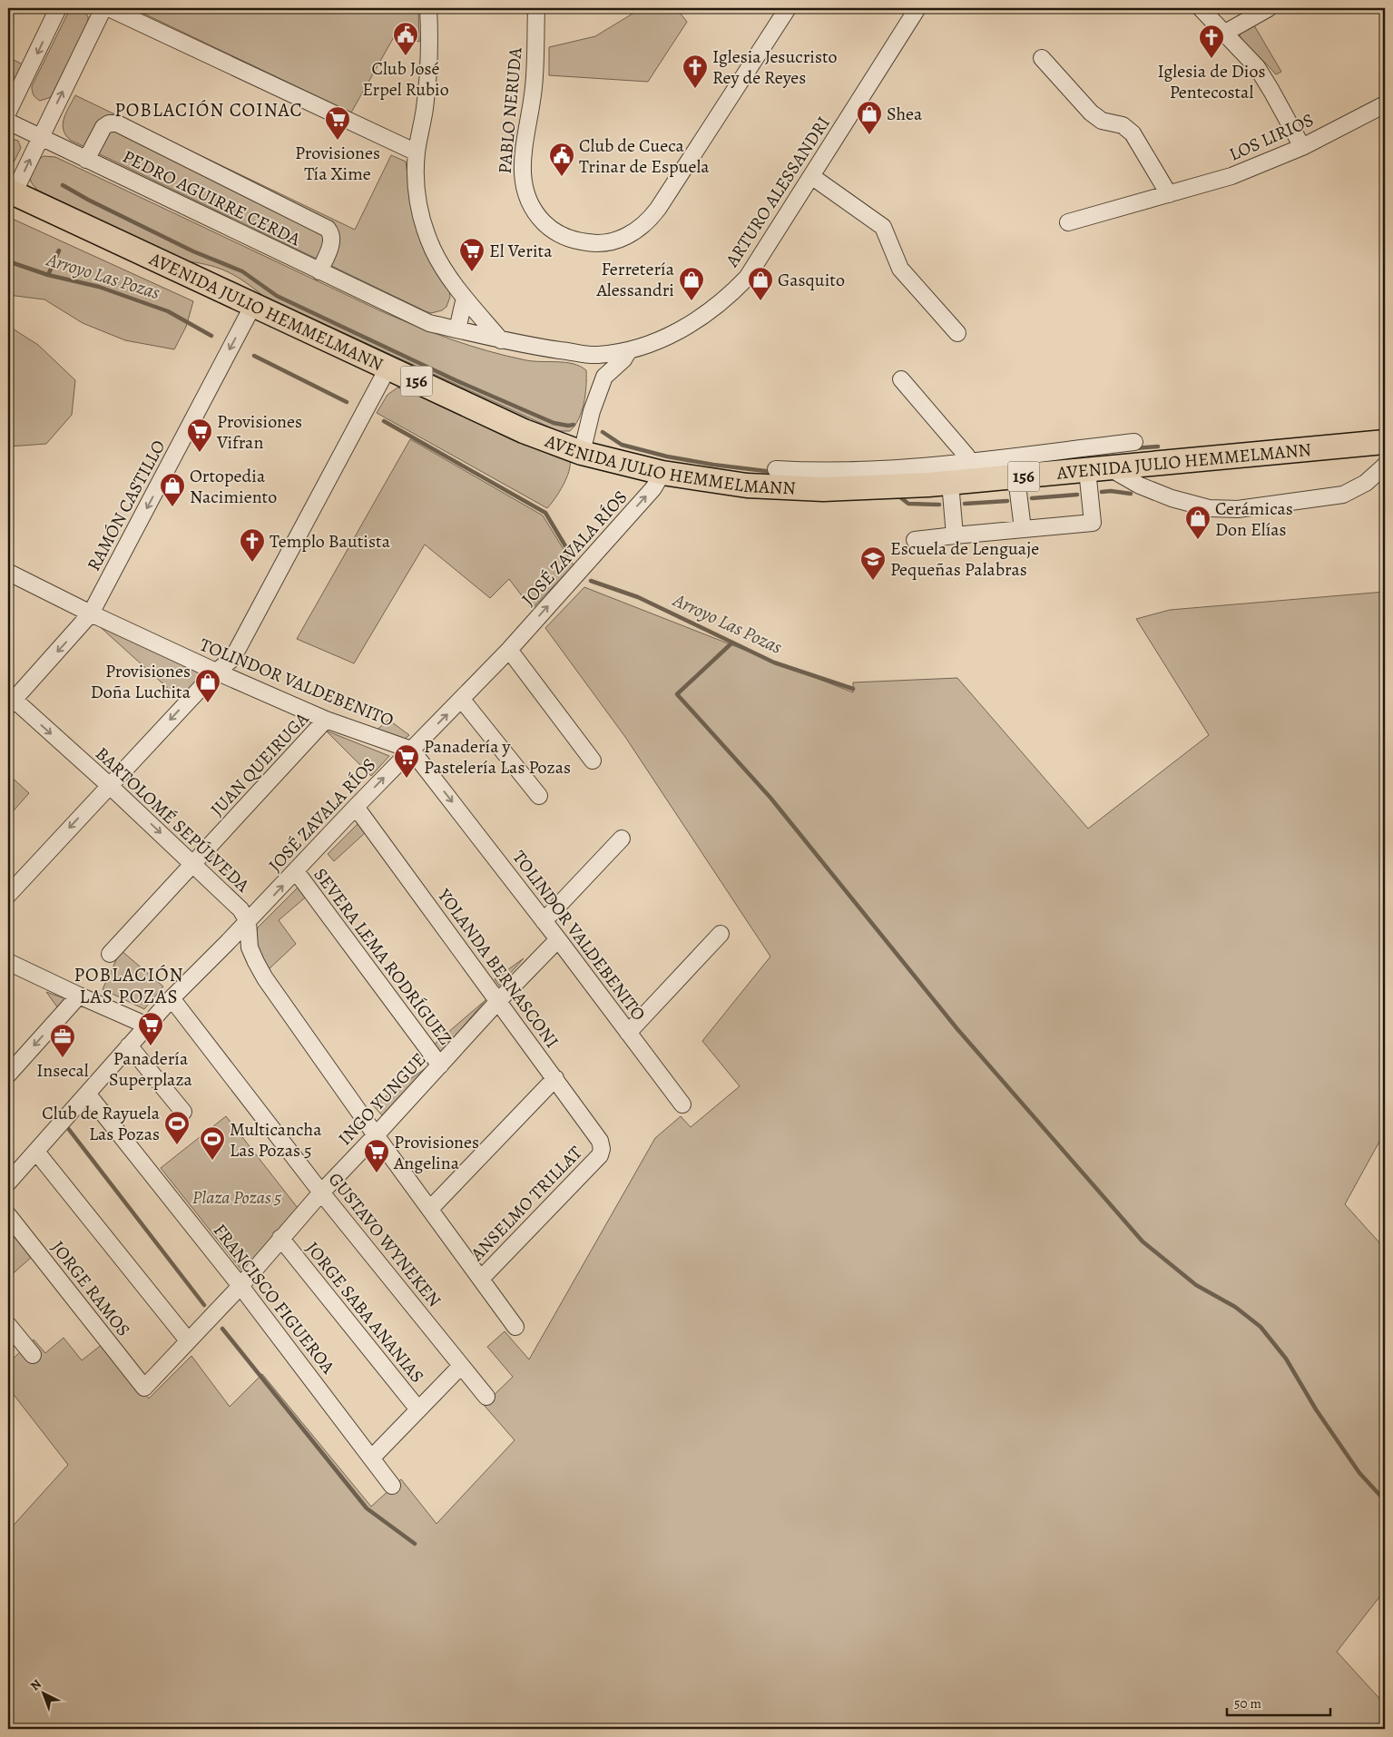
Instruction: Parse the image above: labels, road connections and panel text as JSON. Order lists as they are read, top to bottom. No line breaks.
{"streets":{"highway":["AVENIDA JULIO HEMMELMANN","156"],"street":["PABLO NERUDA","LOS LIRIOS","ARTURO ALESSANDRI","PEDRO AGUIRRE CERDA","RAMÓN CASTILLO","JOSÉ ZAVALA RÍOS","TOLINDOR VALDEBENITO","JUAN QUEIRUGA","BARTOLOMÉ SEPÚLVEDA","SEVERA LEMA RODRÍGUEZ","YOLANDA BERNASCONI","INGO YUNGUE","ANSELMO TRILLAT","GUSTAVO WYNEKEN","JORGE RAMOS","FRANCISCO FIGUEROA","JORGE SABA ANANIAS"]},"crossings":[["ARTURO ALESSANDRI","PEDRO AGUIRRE CERDA"],["ARTURO ALESSANDRI","AVENIDA JULIO HEMMELMANN"],["AVENIDA JULIO HEMMELMANN","RAMÓN CASTILLO"],["AVENIDA JULIO HEMMELMANN","JOSÉ ZAVALA RÍOS"],["RAMÓN CASTILLO","TOLINDOR VALDEBENITO"],["RAMÓN CASTILLO","BARTOLOMÉ SEPÚLVEDA"],["JOSÉ ZAVALA RÍOS","TOLINDOR VALDEBENITO"],["JOSÉ ZAVALA RÍOS","BARTOLOMÉ SEPÚLVEDA"],["JOSÉ ZAVALA RÍOS","SEVERA LEMA RODRÍGUEZ"],["JOSÉ ZAVALA RÍOS","YOLANDA BERNASCONI"],["JOSÉ ZAVALA RÍOS","GUSTAVO WYNEKEN"],["JOSÉ ZAVALA RÍOS","FRANCISCO FIGUEROA"],["TOLINDOR VALDEBENITO","JUAN QUEIRUGA"],["TOLINDOR VALDEBENITO","INGO YUNGUE"],["JUAN QUEIRUGA","BARTOLOMÉ SEPÚLVEDA"],["BARTOLOMÉ SEPÚLVEDA","INGO YUNGUE"],["BARTOLOMÉ SEPÚLVEDA","ANSELMO TRILLAT"],["SEVERA LEMA RODRÍGUEZ","INGO YUNGUE"],["YOLANDA BERNASCONI","INGO YUNGUE"],["YOLANDA BERNASCONI","ANSELMO TRILLAT"],["INGO YUNGUE","GUSTAVO WYNEKEN"],["INGO YUNGUE","JORGE RAMOS"],["INGO YUNGUE","FRANCISCO FIGUEROA"],["INGO YUNGUE","JORGE SABA ANANIAS"]],"one_way":["RAMÓN CASTILLO","JOSÉ ZAVALA RÍOS"],"districts":["POBLACIÓN COINAC","POBLACIÓN LAS POZAS"],"water":["Arroyo Las Pozas"],"parks":["Plaza Pozas 5"],"places":{"public building":["Club José Erpel Rubio","Club de Cueca Trinar de Espuela"],"church":["Iglesia de Dios Pentecostal","Iglesia Jesucristo Rey de Reyes","Templo Bautista"],"shop":["Shea","Ferretería Alessandri","Gasquito","Ortopedia Nacimiento","Cerámicas Don Elías","Provisiones Doña Luchita"],"supermarket":["Provisiones Tía Xime","El Verita","Provisiones Vifran","Panadería y Pastelería Las Pozas","Panadería Superplaza","Provisiones Angelina"],"school or university":["Escuela de Lenguaje Pequeñas Palabras"],"office":["Insecal"],"sports":["Club de Rayuela Las Pozas","Multicancha Las Pozas 5"]},"scale_bar":"50 m","north":"top left"}
